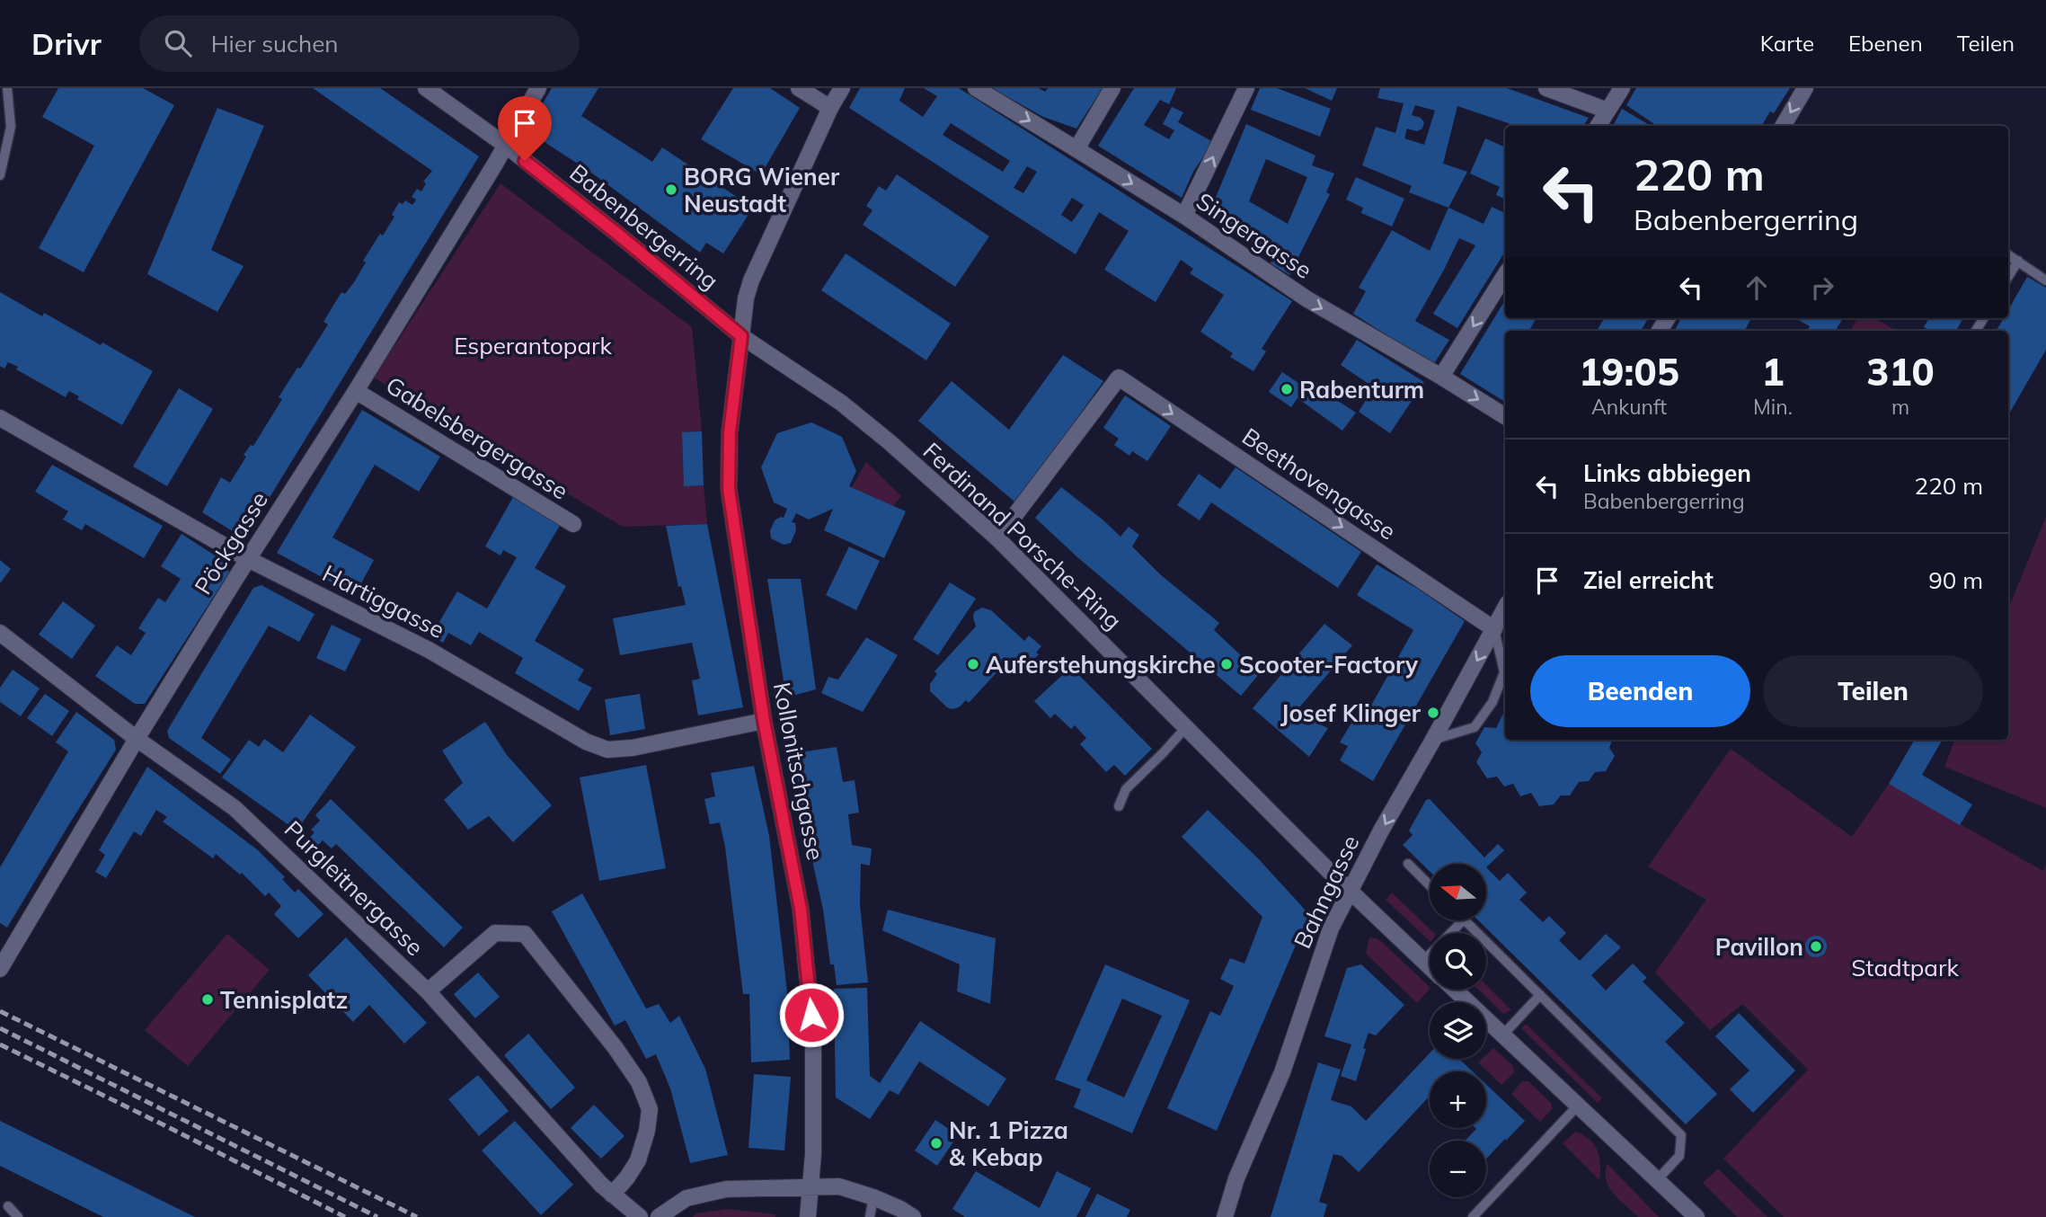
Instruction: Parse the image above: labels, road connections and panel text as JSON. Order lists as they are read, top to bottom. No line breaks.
{"streets":{"street":["Babenbergerring","Singergasse","Gabelsbergergasse","Beethovengasse","Ferdinand Porsche-Ring","Pöckgasse","Hartiggasse","Kollonitschgasse","Purgleitnergasse","Bahngasse"]},"crossings":[["Babenbergerring","Ferdinand Porsche-Ring"],["Babenbergerring","Pöckgasse"],["Babenbergerring","Kollonitschgasse"],["Gabelsbergergasse","Pöckgasse"],["Beethovengasse","Ferdinand Porsche-Ring"],["Beethovengasse","Bahngasse"],["Ferdinand Porsche-Ring","Kollonitschgasse"],["Ferdinand Porsche-Ring","Bahngasse"],["Pöckgasse","Hartiggasse"],["Pöckgasse","Purgleitnergasse"],["Hartiggasse","Kollonitschgasse"]],"one_way":["Singergasse","Bahngasse"],"parks":["Esperantopark","Stadtpark"],"places":["BORG Wiener Neustadt","Rabenturm","Auferstehungskirche","Scooter-Factory","Josef Klinger","Pavillon","Tennisplatz","Nr. 1 Pizza & Kebap"],"north":"left","page":{"header":"Drivr","search":"Hier suchen","nav":["Karte","Ebenen","Teilen"],"turn":["220 m","Babenbergerring"],"eta":["19:05","Ankunft","1","Min.","310","m"],"list":[{"name":"Links abbiegen","note":"Babenbergerring","value":"220 m"},{"name":"Ziel erreicht","value":"90 m"}],"buttons":["Beenden","Teilen"],"map_buttons":["+","−"]}}
